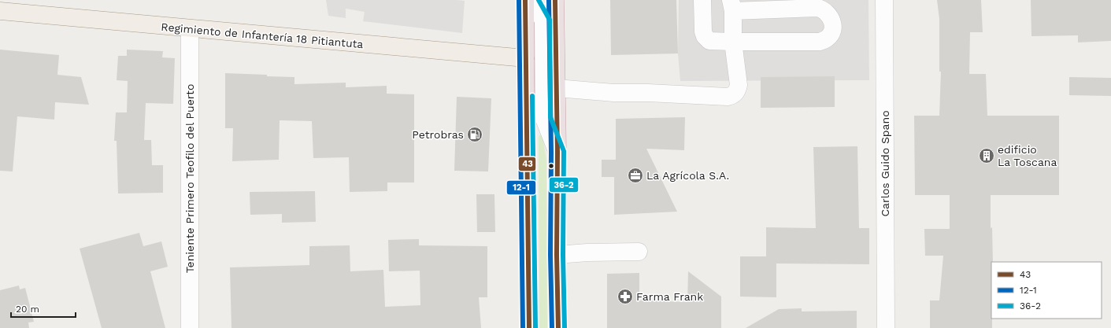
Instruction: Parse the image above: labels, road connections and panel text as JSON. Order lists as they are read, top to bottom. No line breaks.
{"streets":{"main road":["Regimiento de Infantería 18 Pitiantuta"],"street":["Carlos Guido Spano","Teniente Primero Teofilo del Puerto"]},"crossings":[["Regimiento de Infantería 18 Pitiantuta","Teniente Primero Teofilo del Puerto"]],"places":{"fuel station":["Petrobras"],"building":["edificio La Toscana"],"office":["La Agrícola S.A."],"pharmacy":["Farma Frank"]},"lines":["transit line 43","transit line 12-1","transit line 36-2"],"legend":["43","12-1","36-2"],"scale_bar":"20 m"}
